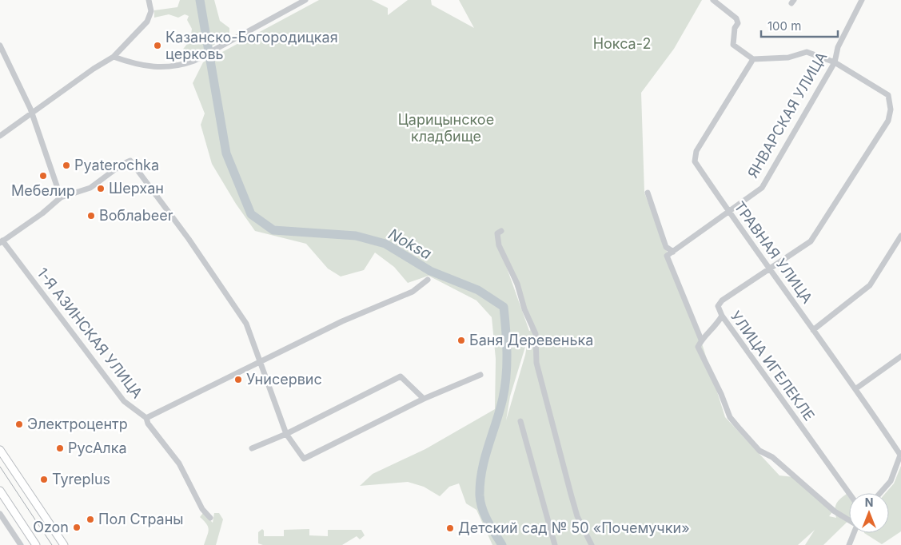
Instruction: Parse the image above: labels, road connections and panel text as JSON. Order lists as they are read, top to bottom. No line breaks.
{"streets":{"street":["ЯНВАРСКАЯ УЛИЦА","ТРАВНАЯ УЛИЦА","1-Я АЗИНСКАЯ УЛИЦА","УЛИЦА ИГЕЛЕКЛЕ"]},"crossings":[["ЯНВАРСКАЯ УЛИЦА","ТРАВНАЯ УЛИЦА"],["ЯНВАРСКАЯ УЛИЦА","УЛИЦА ИГЕЛЕКЛЕ"],["ТРАВНАЯ УЛИЦА","УЛИЦА ИГЕЛЕКЛЕ"]],"water":["Noksa"],"parks":["Нокса-2","Царицынское кладбище"],"places":["Казанско-Богородицкая церковь","Pyaterochka","Мебелир","Шерхан","Воблаbeer","Баня Деревенька","Унисервис","Электроцентр","РусАлка","Tyreplus","Пол Страны","Ozon","Детский сад № 50 «Почемучки»"],"scale_bar":"100 m","north":"top"}
